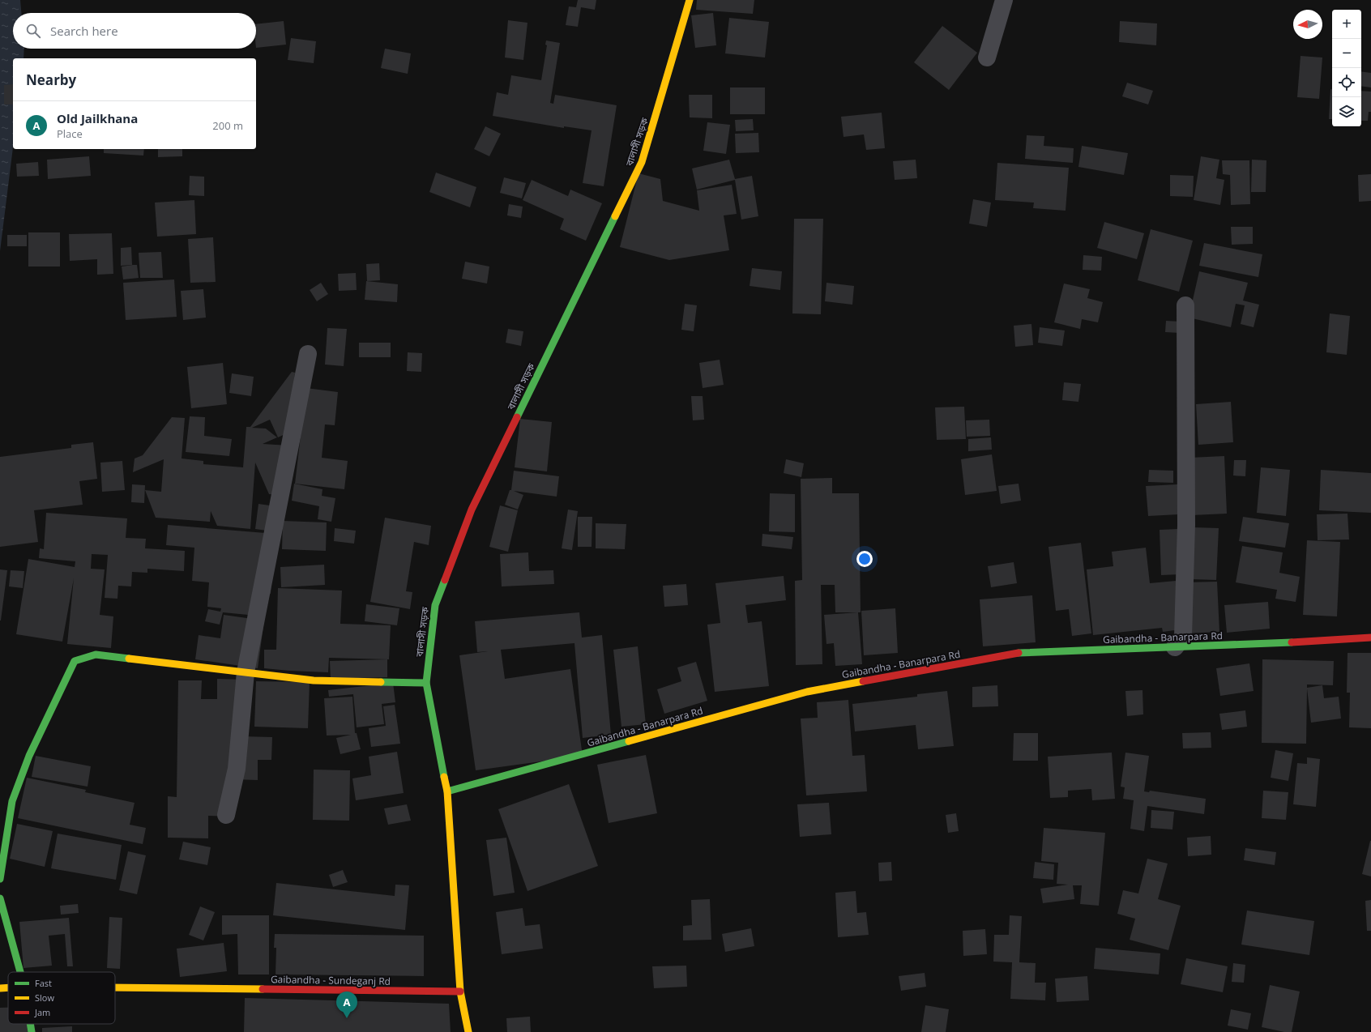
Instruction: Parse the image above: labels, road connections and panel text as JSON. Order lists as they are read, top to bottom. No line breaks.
{"streets":{"main road":["বালাসী সড়ক","Gaibandha - Banarpara Rd","Gaibandha - Sundeganj Rd"]},"crossings":[["বালাসী সড়ক","Gaibandha - Banarpara Rd"]],"legend":["Fast","Slow","Jam"],"north":"left","page":{"map_buttons":["+","−"],"search":"Search here","heading":"Nearby","list":[{"mark":"A","name":"Old Jailkhana","note":"Place","value":"200 m"}],"pins":"A"}}
